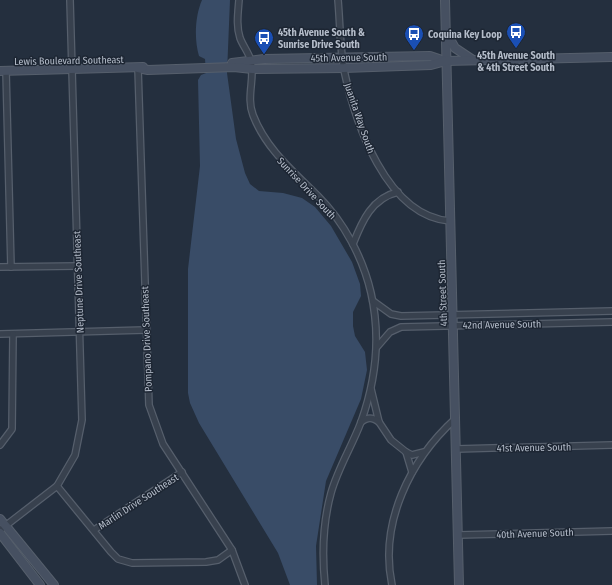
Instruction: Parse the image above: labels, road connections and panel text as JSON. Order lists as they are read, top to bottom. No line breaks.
{"streets":{"street":["45th Avenue South","Lewis Boulevard Southeast","Juanita Way South","Sunrise Drive South","Neptune Drive Southeast","4th Street South","42nd Avenue South","Pompano Drive Southeast","41st Avenue South","Marlin Drive Southeast","40th Avenue South"]},"crossings":[["45th Avenue South","Lewis Boulevard Southeast"],["45th Avenue South","Juanita Way South"],["45th Avenue South","Sunrise Drive South"],["45th Avenue South","4th Street South"],["Lewis Boulevard Southeast","Sunrise Drive South"],["Lewis Boulevard Southeast","Neptune Drive Southeast"],["Lewis Boulevard Southeast","Pompano Drive Southeast"],["Juanita Way South","4th Street South"],["Sunrise Drive South","42nd Avenue South"],["4th Street South","42nd Avenue South"],["4th Street South","41st Avenue South"],["4th Street South","40th Avenue South"],["Pompano Drive Southeast","Marlin Drive Southeast"]],"places":{"bus stop":["45th Avenue South & 4th Street South","Coquina Key Loop","45th Avenue South & Sunrise Drive South"]}}
